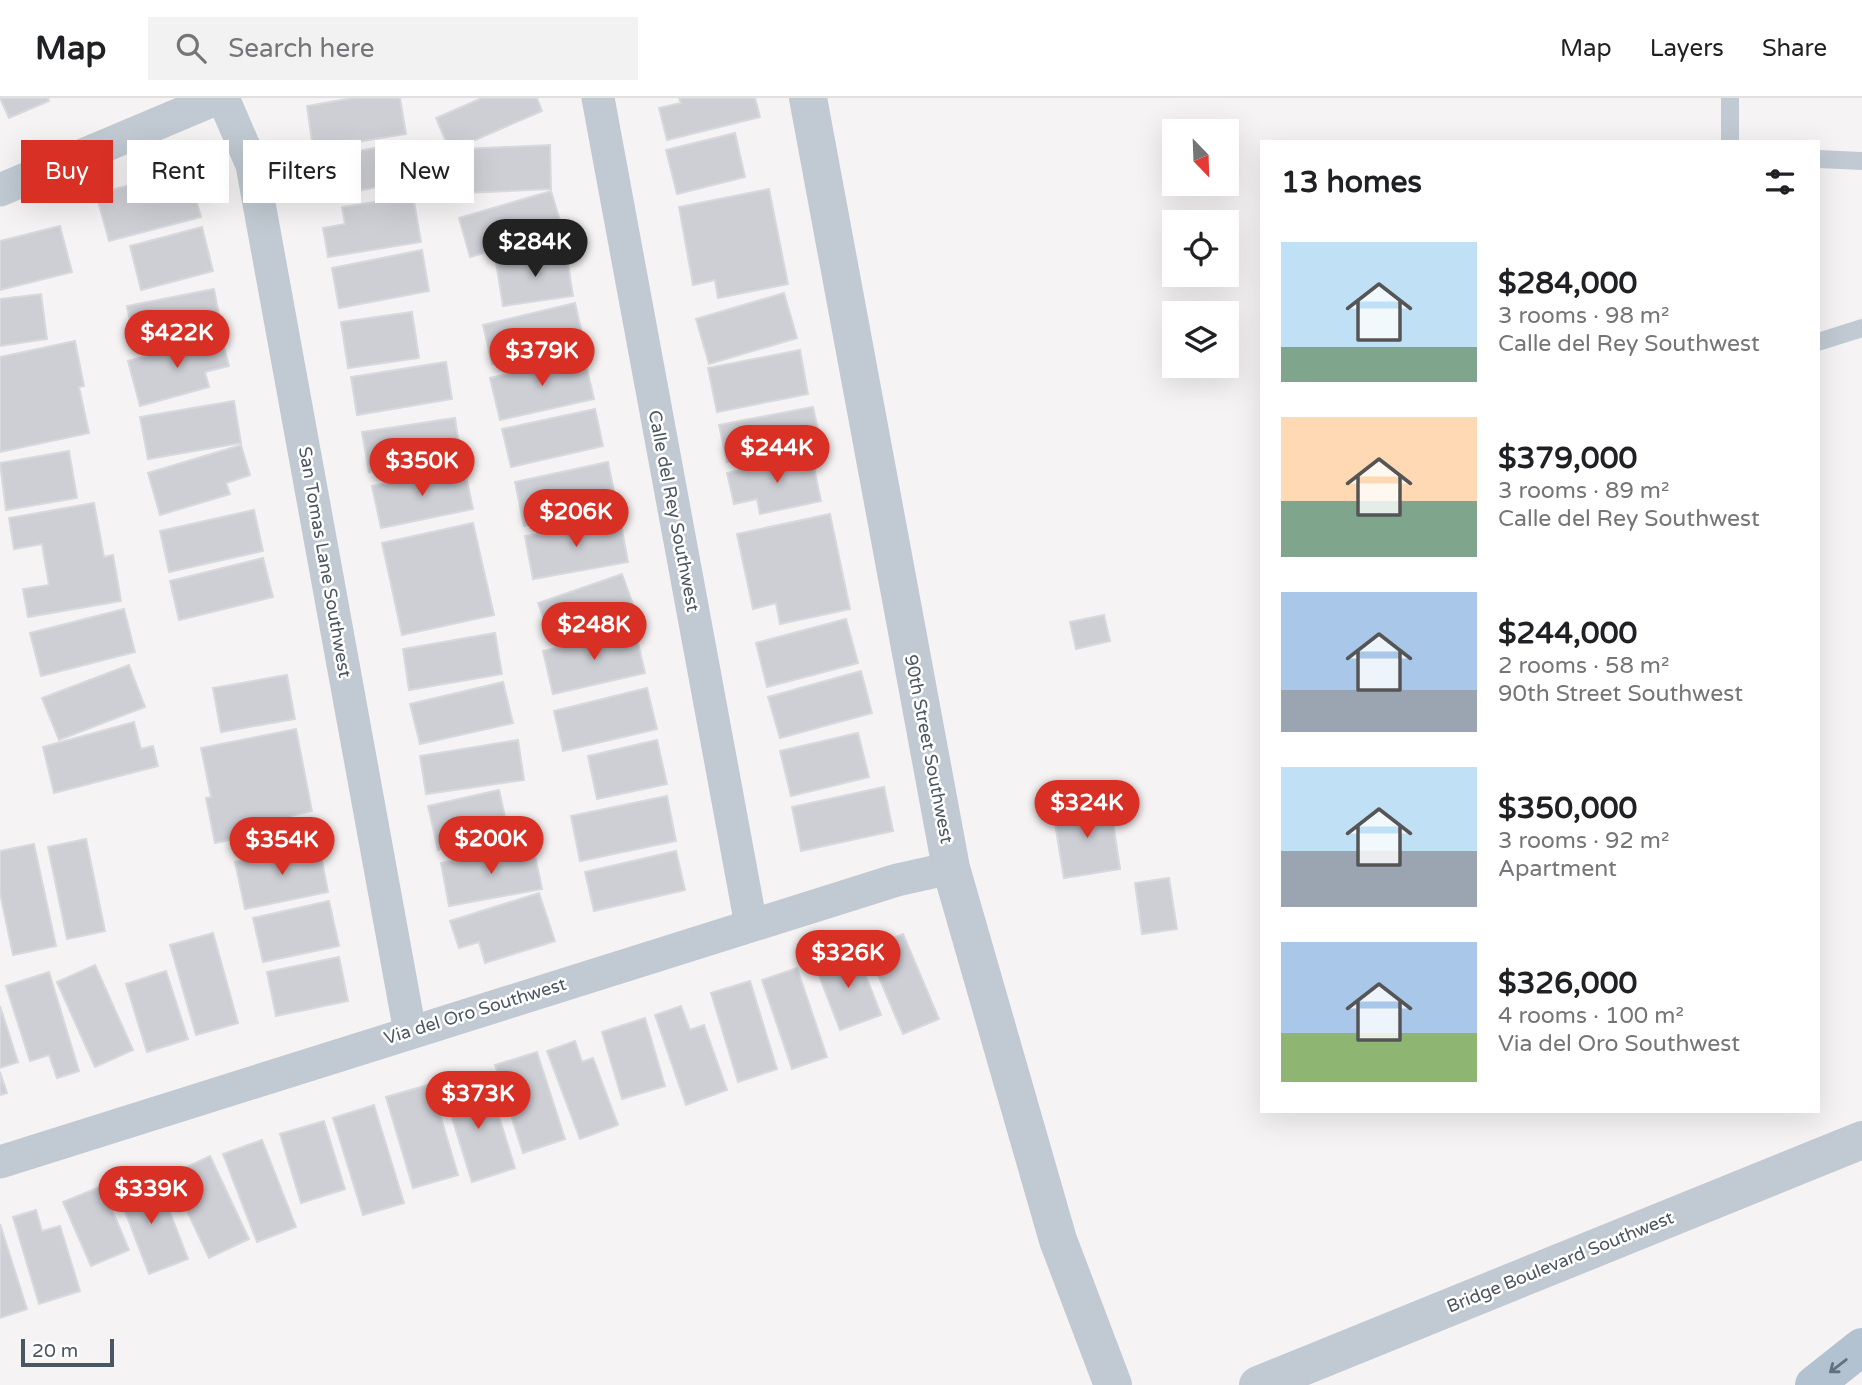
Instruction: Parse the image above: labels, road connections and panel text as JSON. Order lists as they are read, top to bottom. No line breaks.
{"streets":{"street":["Calle del Rey Southwest","San Tomas Lane Southwest","90th Street Southwest","Via del Oro Southwest","Bridge Boulevard Southwest"]},"crossings":[["Calle del Rey Southwest","Via del Oro Southwest"],["San Tomas Lane Southwest","Via del Oro Southwest"],["90th Street Southwest","Via del Oro Southwest"]],"scale_bar":"20 m","north":"bottom right","page":{"header":"Map","search":"Search here","nav":["Map","Layers","Share"],"chip":["Buy","Rent","Filters","New"],"heading":"13 homes","price":["$284K","$422K","$379K","$244K","$350K","$206K","$248K","$324K","$200K","$354K","$326K","$373K","$339K"],"list":[{"name":"$284,000","note":"3 rooms · 98 m² · Calle del Rey Southwest"},{"name":"$379,000","note":"3 rooms · 89 m² · Calle del Rey Southwest"},{"name":"$244,000","note":"2 rooms · 58 m² · 90th Street Southwest"},{"name":"$350,000","note":"3 rooms · 92 m² · Apartment"},{"name":"$326,000","note":"4 rooms · 100 m² · Via del Oro Southwest"}],"scale":"20 m"}}
